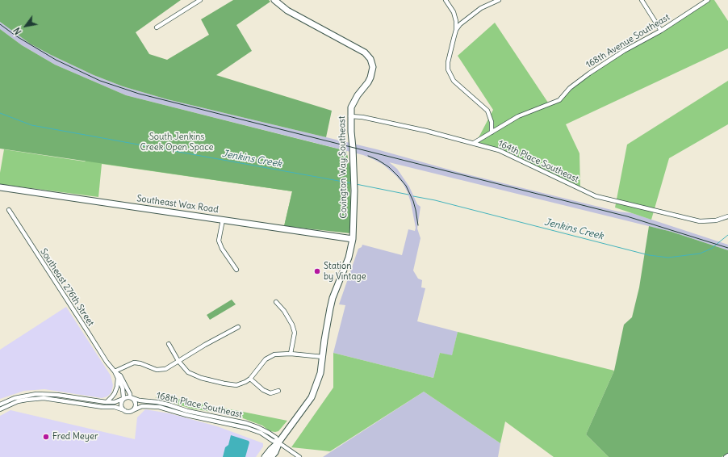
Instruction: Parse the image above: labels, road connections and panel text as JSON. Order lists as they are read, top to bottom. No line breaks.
{"streets":{"street":["168th Avenue Southeast","164th Place Southeast","Covington Way Southeast","Southeast Wax Road","Southeast 276th Street","168th Place Southeast"]},"crossings":[["168th Avenue Southeast","164th Place Southeast"],["164th Place Southeast","Covington Way Southeast"],["Covington Way Southeast","Southeast Wax Road"],["Covington Way Southeast","168th Place Southeast"],["Southeast 276th Street","168th Place Southeast"]],"water":["Jenkins Creek"],"parks":["South Jenkins Creek Open Space"],"places":["Station by Vintage","Fred Meyer"],"north":"bottom left"}
